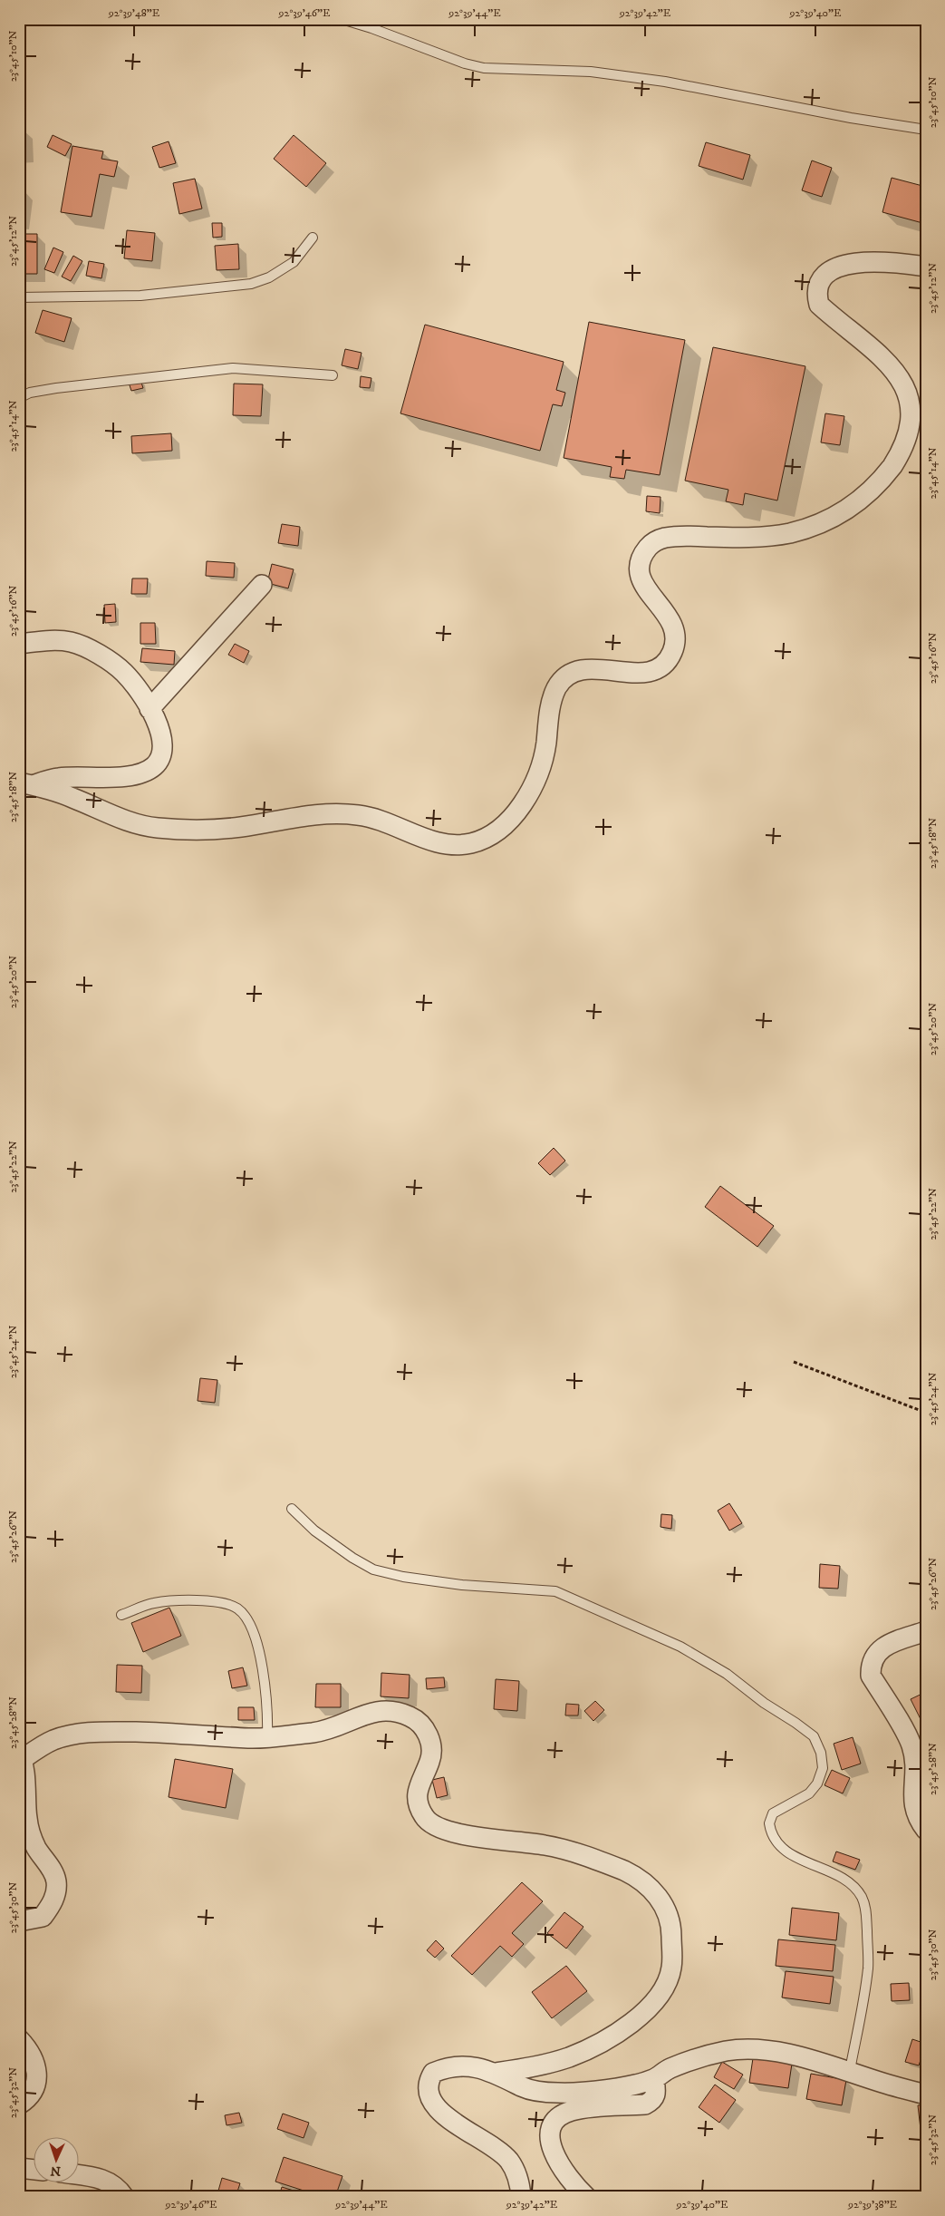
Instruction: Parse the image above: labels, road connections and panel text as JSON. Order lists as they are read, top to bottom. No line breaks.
{"north":"bottom","coordinates":["92°39'48\"E","92°39'46\"E","92°39'44\"E","92°39'42\"E","92°39'40\"E","23°45'10\"N","23°45'12\"N","23°45'14\"N","23°45'16\"N","23°45'18\"N","23°45'20\"N","23°45'22\"N","23°45'24\"N","23°45'26\"N","23°45'28\"N","23°45'30\"N","23°45'32\"N","92°39'38\"E"]}
